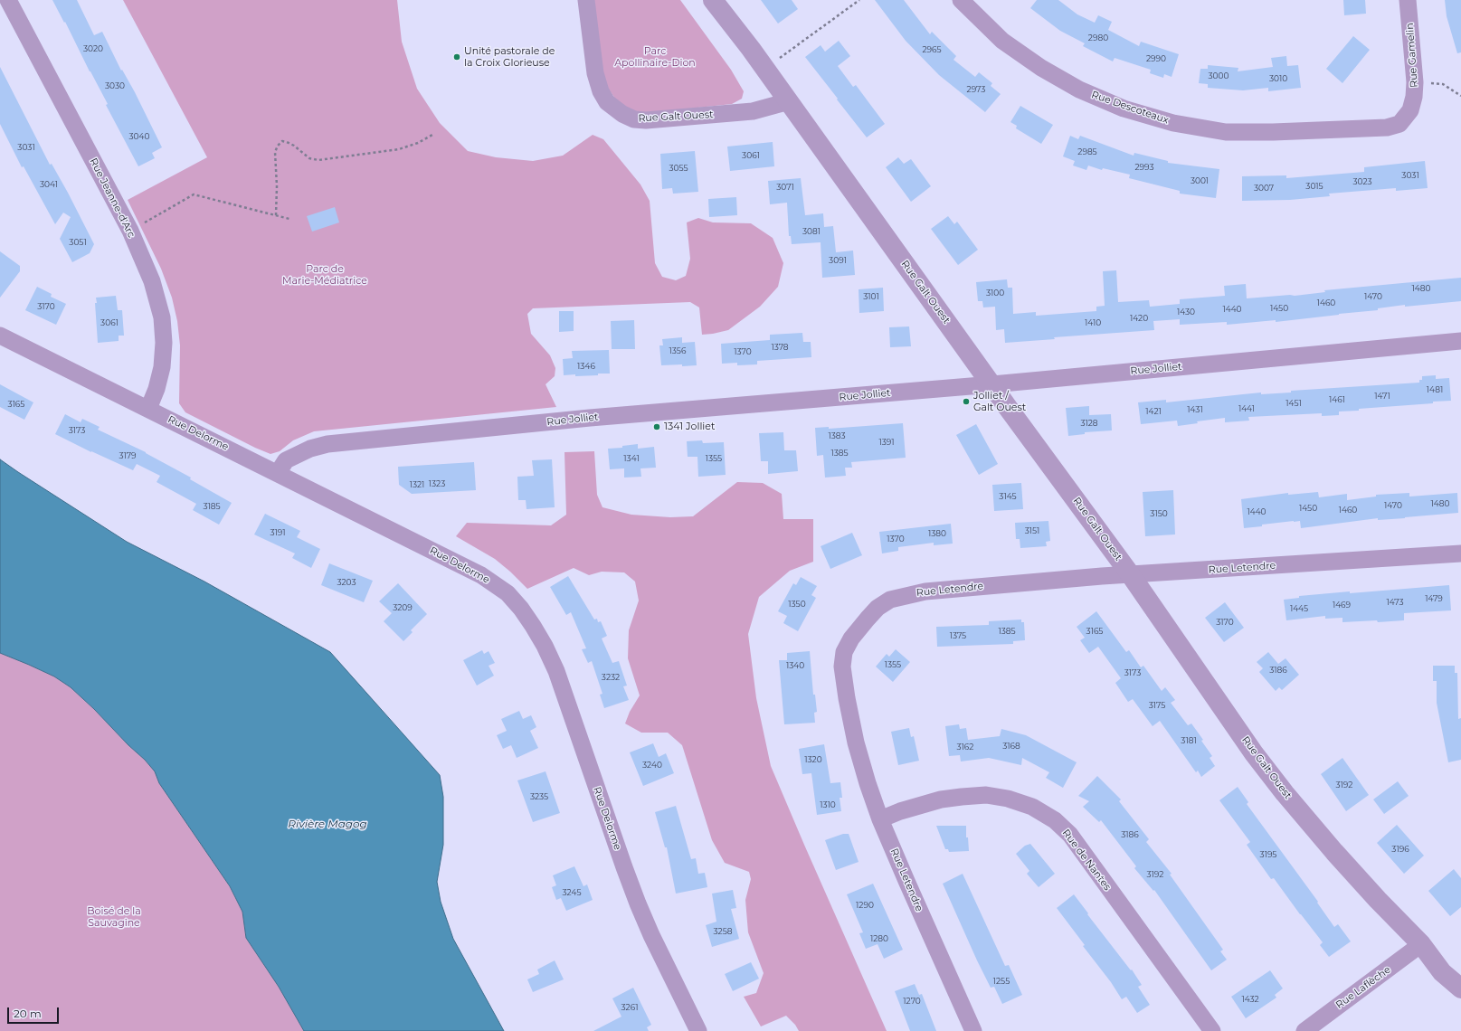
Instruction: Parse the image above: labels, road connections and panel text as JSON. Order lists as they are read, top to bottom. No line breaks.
{"streets":{"street":["Rue Gamelin","Rue Descoteaux","Rue Galt Ouest","Rue Jeanne-d'Arc","Rue Jolliet","Rue Delorme","Rue Letendre","Rue de Nantes","Rue Laflèche"]},"crossings":[["Rue Gamelin","Rue Descoteaux"],["Rue Galt Ouest","Rue Jolliet"],["Rue Galt Ouest","Rue Letendre"],["Rue Galt Ouest","Rue Laflèche"],["Rue Jeanne-d'Arc","Rue Delorme"],["Rue Jolliet","Rue Delorme"],["Rue Letendre","Rue de Nantes"]],"water":["Rivière Magog"],"parks":["Parc Apollinaire-Dion","Parc de Marie-Médiatrice","Boisé de la Sauvagine"],"places":["Unité pastorale de la Croix Glorieuse","Jolliet / Galt Ouest","1341 Jolliet"],"house_numbers":["2980","3020","2965","2990","3000","3010","3030","2973","3040","3031","2985","3061","2993","3055","3031","3001","3023","3041","3015","3071","3007","3081","3051","3091","1480","3100","3101","1470","1460","3170","1450","1440","1430","1420","3061","1410","1378","1356","1370","1346","1481","1471","1461","1451","3165","1441","1431","1421","3128","3173","1383","1391","1385","3179","1341","1355","1323","1321","3145","1480","1470","3185","1450","1460","1440","3150","3151","3191","1380","1370","3203","1479","1473","1350","1469","3209","1445","3170","1385","3165","1375","1355","1340","3186","3173","3232","3175","3181","3168","3162","1320","3240","3192","3235","1310","3186","3196","3195","3192","3245","1290","3258","1280","1255","1432","1270","3261"],"scale_bar":"20 m"}
